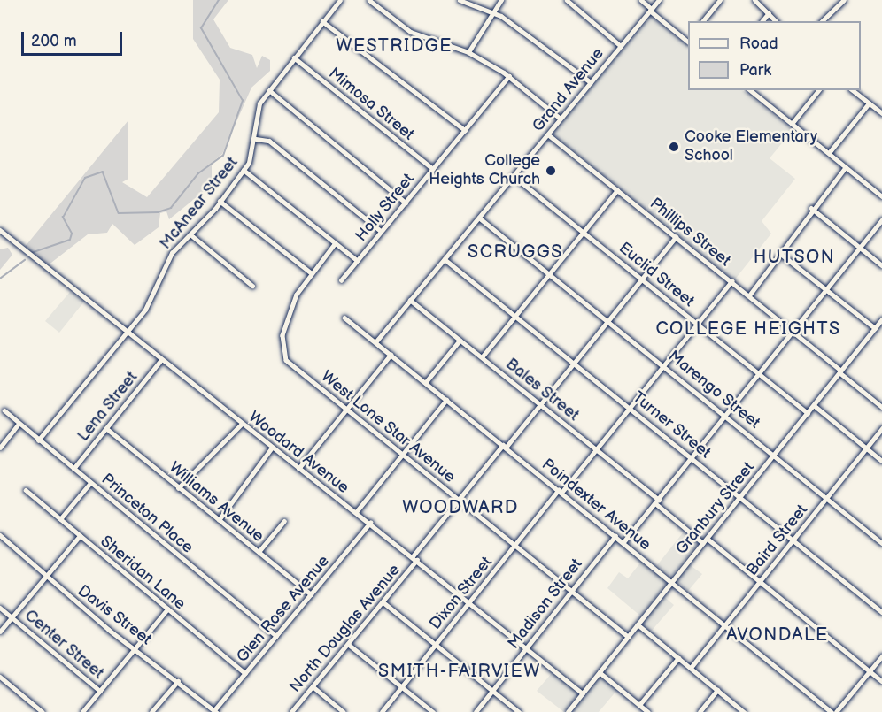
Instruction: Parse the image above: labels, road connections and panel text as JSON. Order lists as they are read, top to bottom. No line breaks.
{"streets":{"street":["Grand Avenue","Mimosa Street","McAnear Street","Holly Street","Phillips Street","Euclid Street","Bales Street","Marengo Street","Lena Street","Turner Street","West Lone Star Avenue","Woodard Avenue","Williams Avenue","Poindexter Avenue","Granbury Street","Princeton Place","Baird Street","Sheridan Lane","Dixon Street","Madison Street","Glen Rose Avenue","Davis Street","North Douglas Avenue","Center Street"]},"crossings":[["Grand Avenue","Phillips Street"],["Grand Avenue","Euclid Street"],["Grand Avenue","Bales Street"],["Grand Avenue","Marengo Street"],["Grand Avenue","Turner Street"],["Grand Avenue","Poindexter Avenue"],["Mimosa Street","McAnear Street"],["Mimosa Street","Holly Street"],["McAnear Street","Woodard Avenue"],["McAnear Street","Princeton Place"],["Phillips Street","Granbury Street"],["Phillips Street","Dixon Street"],["Phillips Street","North Douglas Avenue"],["Euclid Street","Granbury Street"],["Euclid Street","Dixon Street"],["Euclid Street","North Douglas Avenue"],["Bales Street","Granbury Street"],["Bales Street","Dixon Street"],["Bales Street","North Douglas Avenue"],["Marengo Street","Granbury Street"],["Marengo Street","Baird Street"],["Marengo Street","Dixon Street"],["Marengo Street","North Douglas Avenue"],["Lena Street","Woodard Avenue"],["Lena Street","Williams Avenue"],["Lena Street","Princeton Place"],["Turner Street","Granbury Street"],["Turner Street","Baird Street"],["Turner Street","Dixon Street"],["Turner Street","North Douglas Avenue"],["West Lone Star Avenue","Granbury Street"],["West Lone Star Avenue","Dixon Street"],["West Lone Star Avenue","Madison Street"],["West Lone Star Avenue","North Douglas Avenue"],["Woodard Avenue","Granbury Street"],["Woodard Avenue","Dixon Street"],["Woodard Avenue","Madison Street"],["Woodard Avenue","Glen Rose Avenue"],["Woodard Avenue","North Douglas Avenue"],["Williams Avenue","Glen Rose Avenue"],["Poindexter Avenue","Granbury Street"],["Poindexter Avenue","Baird Street"],["Poindexter Avenue","Dixon Street"],["Poindexter Avenue","Madison Street"],["Poindexter Avenue","North Douglas Avenue"],["Princeton Place","Glen Rose Avenue"],["Sheridan Lane","Glen Rose Avenue"],["Glen Rose Avenue","Davis Street"]],"districts":["WESTRIDGE","SCRUGGS","HUTSON","COLLEGE HEIGHTS","WOODWARD","AVONDALE","SMITH-FAIRVIEW"],"places":["Cooke Elementary School","College Heights Church"],"legend":["Road","Park"],"scale_bar":"200 m"}
